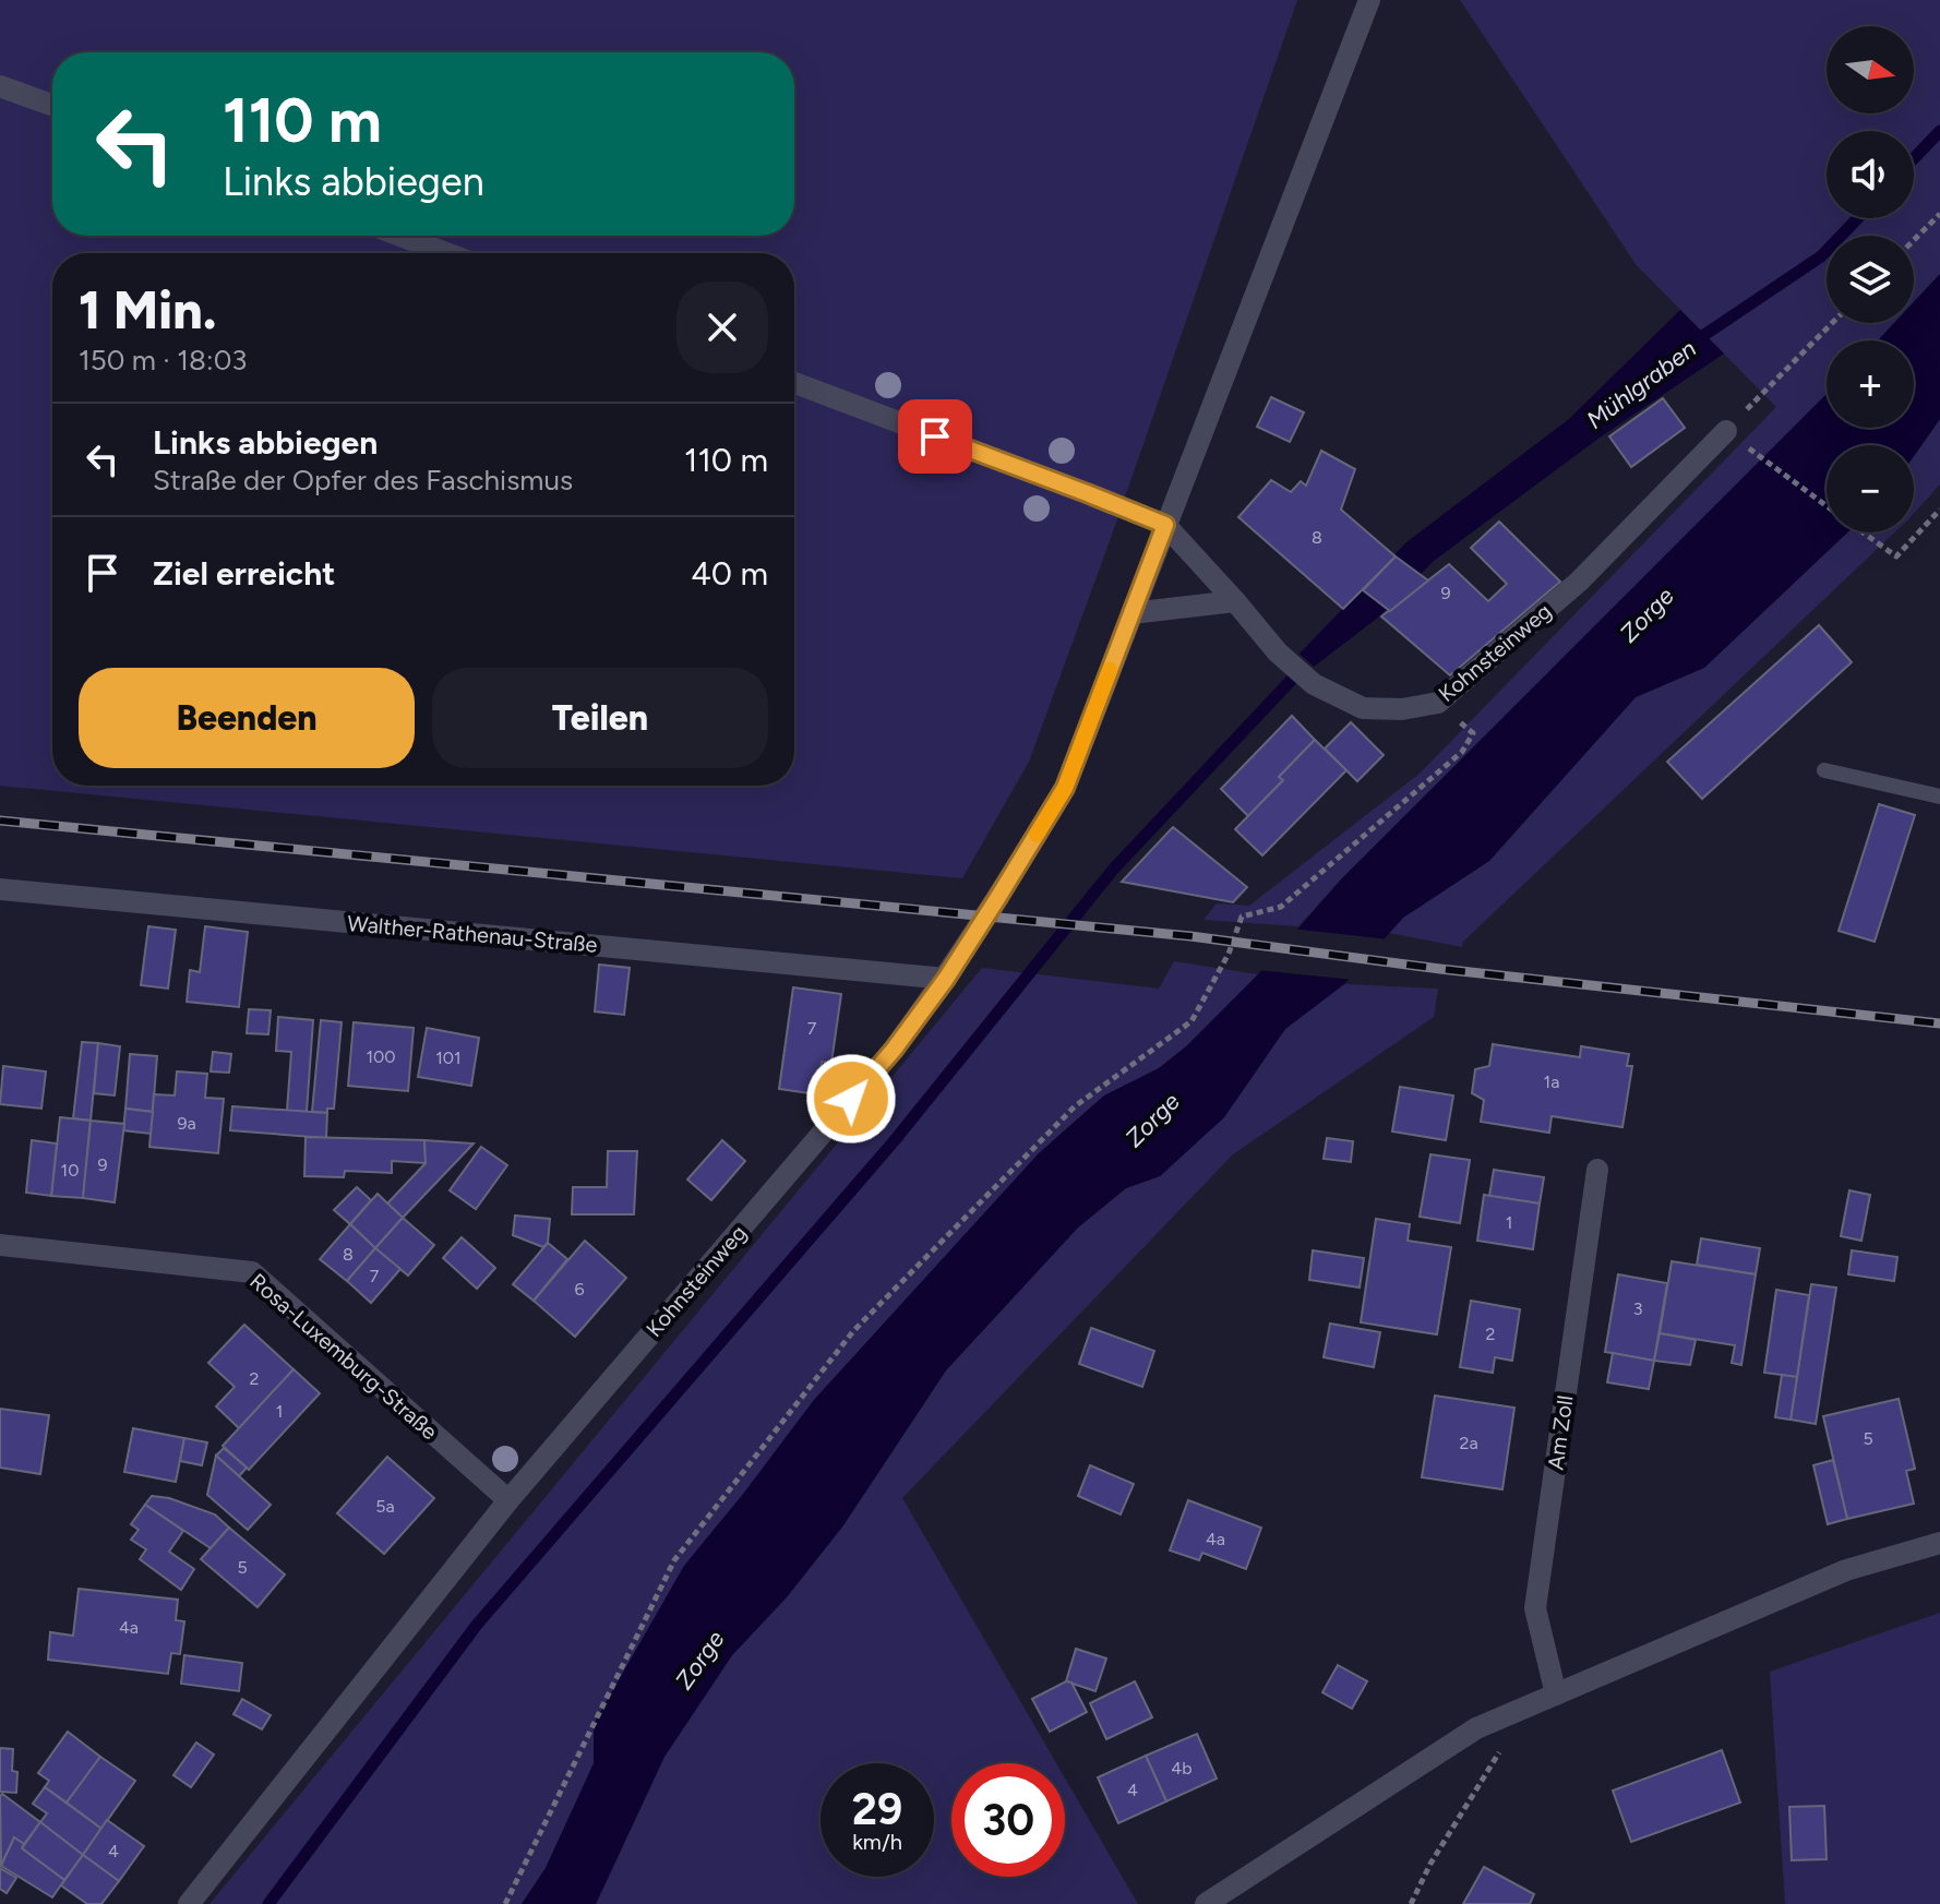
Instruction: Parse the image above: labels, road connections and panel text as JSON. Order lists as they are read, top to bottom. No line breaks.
{"streets":{"street":["Kohnsteinweg","Walther-Rathenau-Straße","Rosa-Luxemburg-Straße","Am Zoll"]},"crossings":[["Kohnsteinweg","Walther-Rathenau-Straße"],["Kohnsteinweg","Rosa-Luxemburg-Straße"]],"water":["Mühlgraben","Zorge"],"house_numbers":["8","9","7","100","101","1a","9a","9","10","1","8","7","6","3","2","2","1","5","2a","5a","4a","5","4a","4b","4","4"],"north":"right","page":{"map_buttons":["+","−"],"turn":["110 m","Links abbiegen"],"heading":["1 Min.","150 m · 18:03"],"list":[{"name":"Links abbiegen","note":"Straße der Opfer des Faschismus","value":"110 m"},{"name":"Ziel erreicht","value":"40 m"}],"buttons":["Beenden","Teilen"],"speed":"29 km/h","limit":"30"}}
